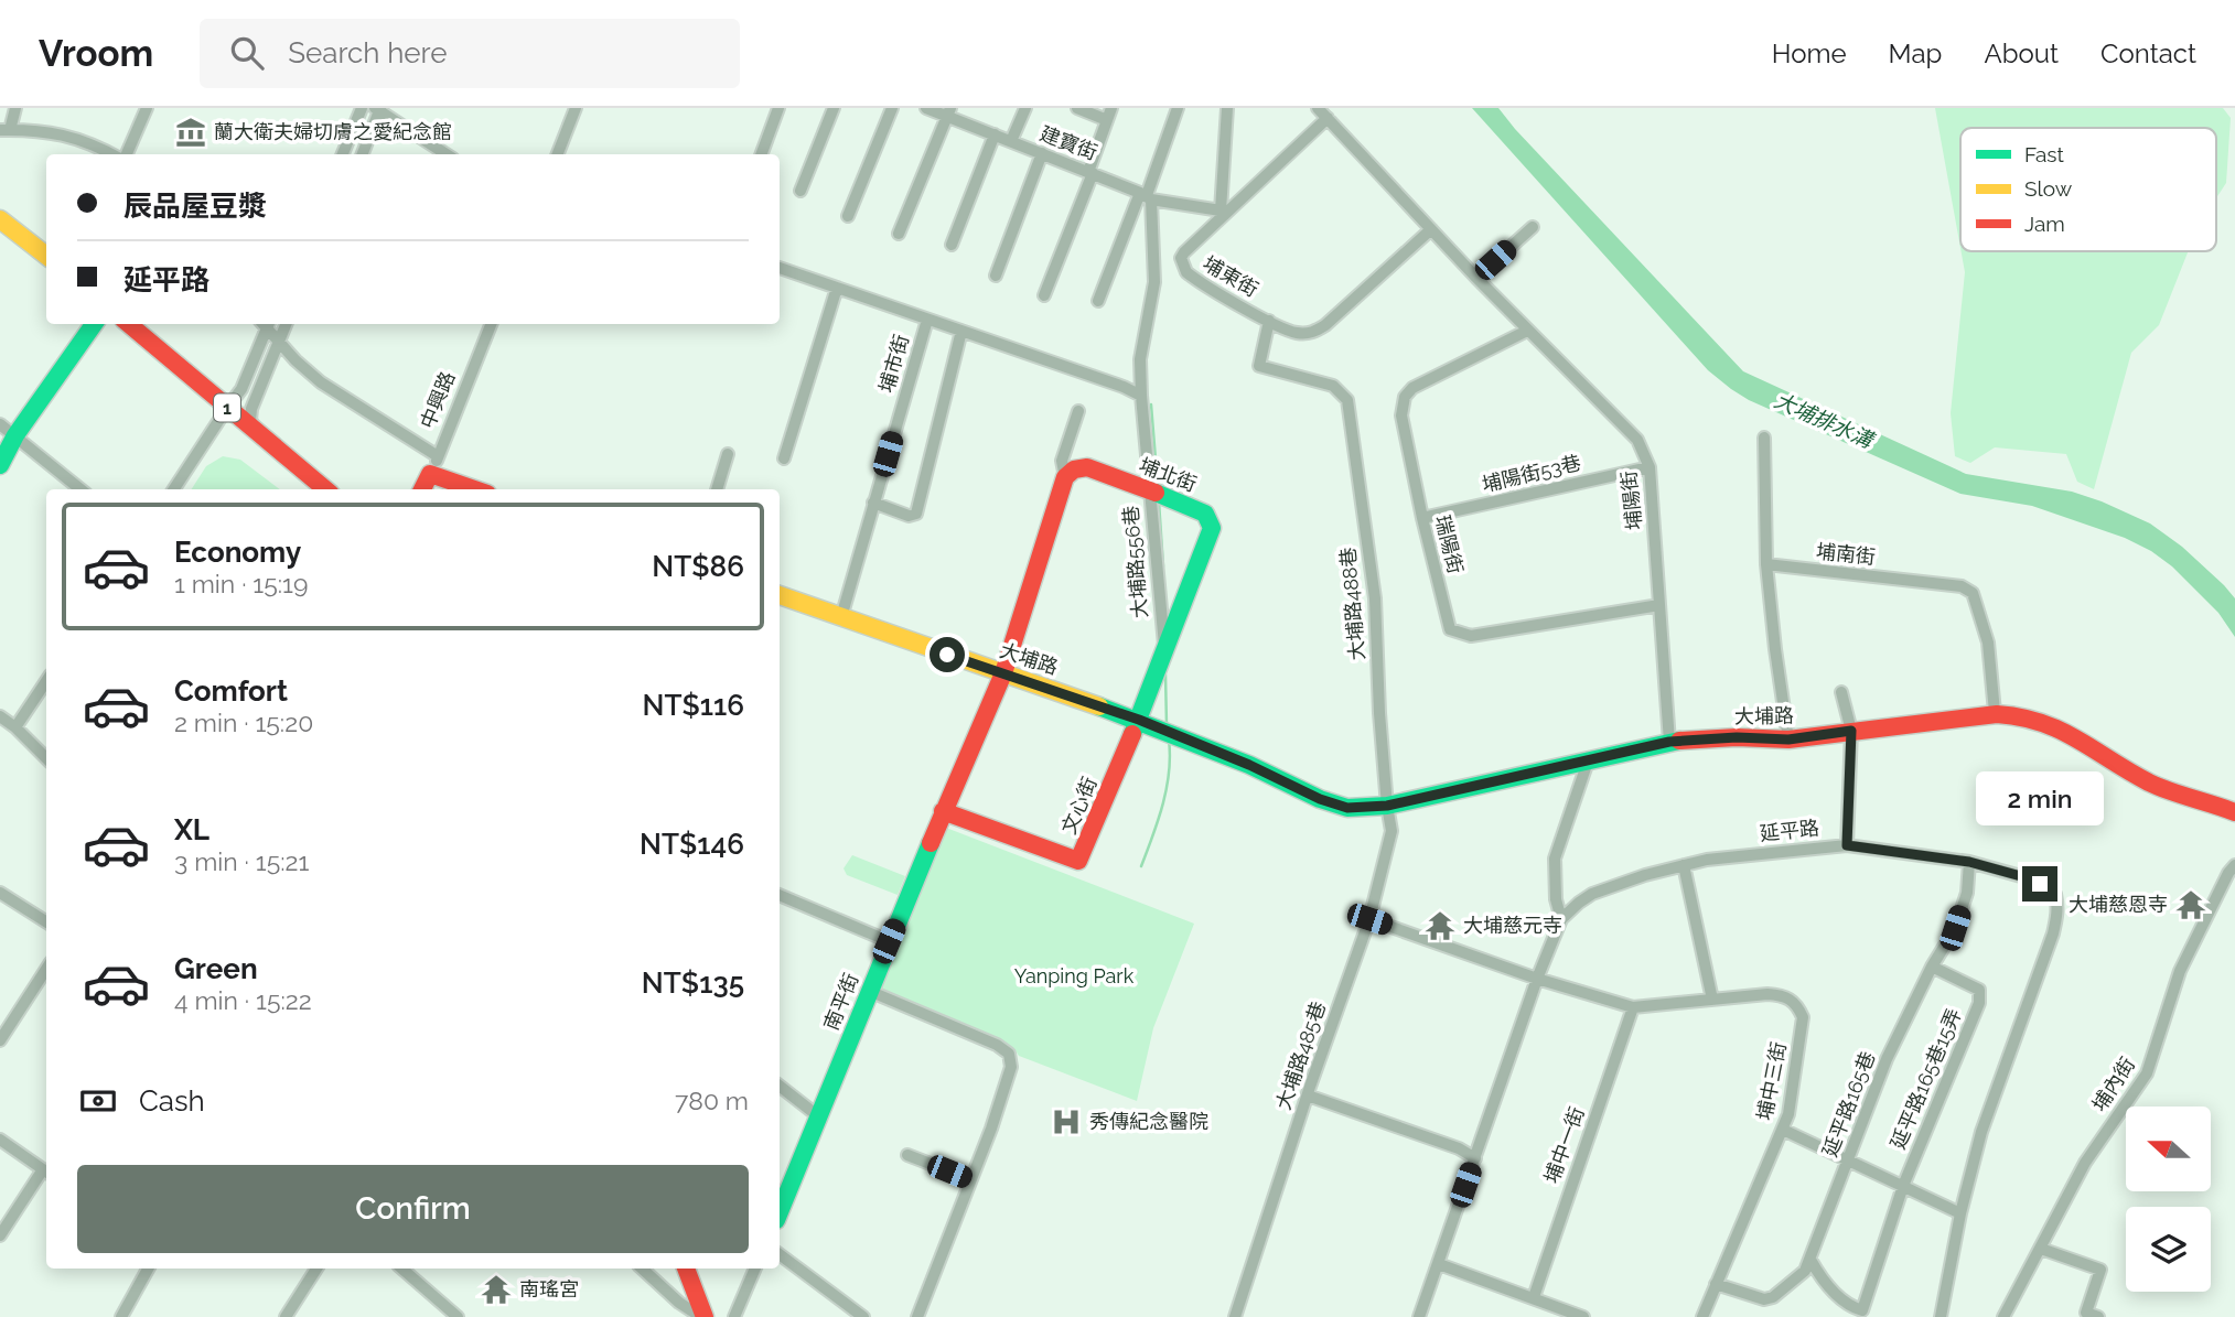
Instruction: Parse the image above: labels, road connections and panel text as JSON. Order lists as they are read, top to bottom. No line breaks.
{"streets":{"main road":["中興路","1","埔北街","大埔路556巷","大埔路","文心街","南平街"],"street":["建寶街","埔東街","埔市街","埔陽街53巷","埔陽街","瑞陽街","埔南街","大埔路488巷","延平路","大埔路485巷","延平路165巷15弄","埔中三街","埔內街","延平路165巷","埔中一街"]},"crossings":[["建寶街","大埔路556巷"],["埔東街","埔陽街"],["埔東街","大埔路488巷"],["埔市街","大埔路"],["埔陽街53巷","埔陽街"],["埔陽街53巷","瑞陽街"],["埔北街","大埔路556巷"],["埔陽街","瑞陽街"],["埔陽街","大埔路"],["埔南街","大埔路"],["大埔路556巷","大埔路"],["大埔路556巷","文心街"],["大埔路488巷","大埔路"],["大埔路488巷","大埔路485巷"],["大埔路","文心街"],["大埔路","南平街"],["大埔路","大埔路485巷"],["文心街","南平街"],["延平路","延平路165巷"],["延平路165巷15弄","延平路165巷"],["埔中三街","延平路165巷"],["埔中三街","埔中一街"]],"water":["大埔排水溝"],"parks":["Yanping Park"],"places":{"museum":["蘭大衛夫婦切膚之愛紀念館"],"temple":["大埔慈恩寺","大埔慈元寺","南瑤宮"],"hospital":["秀傳紀念醫院"]},"legend":["Fast","Slow","Jam"],"north":"left","page":{"header":"Vroom","search":"Search here","nav":["Home","Map","About","Contact"],"banner":["辰品屋豆漿","延平路"],"list":[{"name":"Economy","note":"1 min · 15:19","value":"NT$86"},{"name":"Comfort","note":"2 min · 15:20","value":"NT$116"},{"name":"XL","note":"3 min · 15:21","value":"NT$146"},{"name":"Green","note":"4 min · 15:22","value":"NT$135"}],"bubble":"2 min","pay":["Cash","780 m"],"buttons":"Confirm"}}
